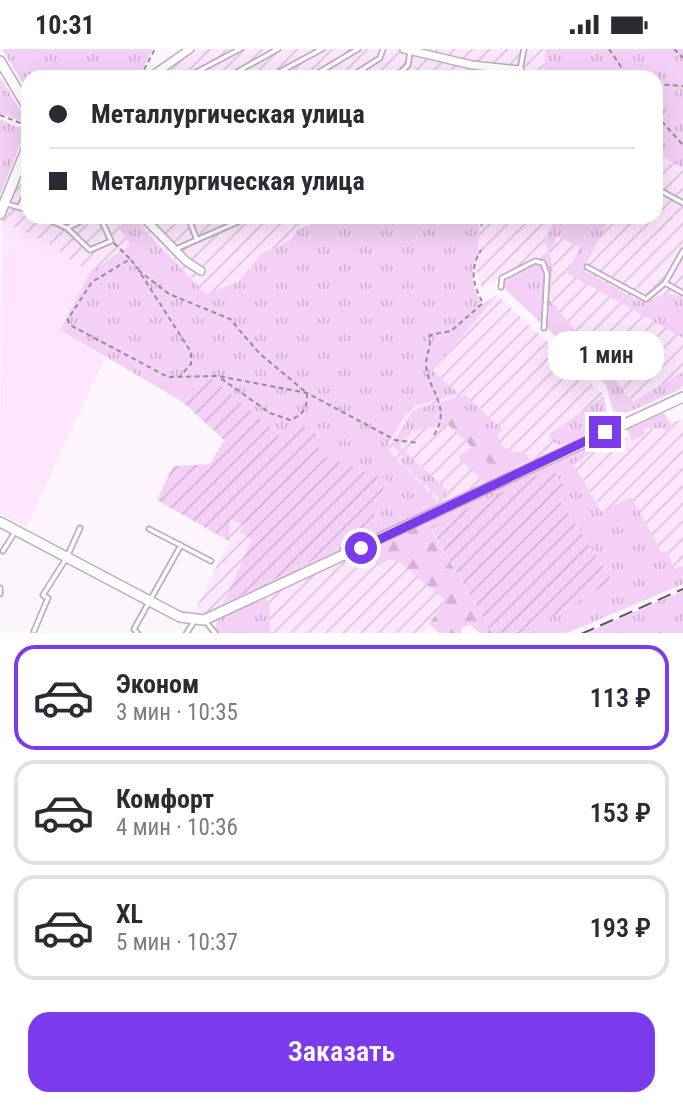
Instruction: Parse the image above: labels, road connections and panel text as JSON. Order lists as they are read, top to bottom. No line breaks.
{"page":{"status":"10:31","banner":["Металлургическая улица","Металлургическая улица"],"bubble":"1 мин","list":[{"name":"Эконом","note":"3 мин · 10:35","value":"113 ₽"},{"name":"Комфорт","note":"4 мин · 10:36","value":"153 ₽"},{"name":"XL","note":"5 мин · 10:37","value":"193 ₽"}],"buttons":"Заказать"}}
